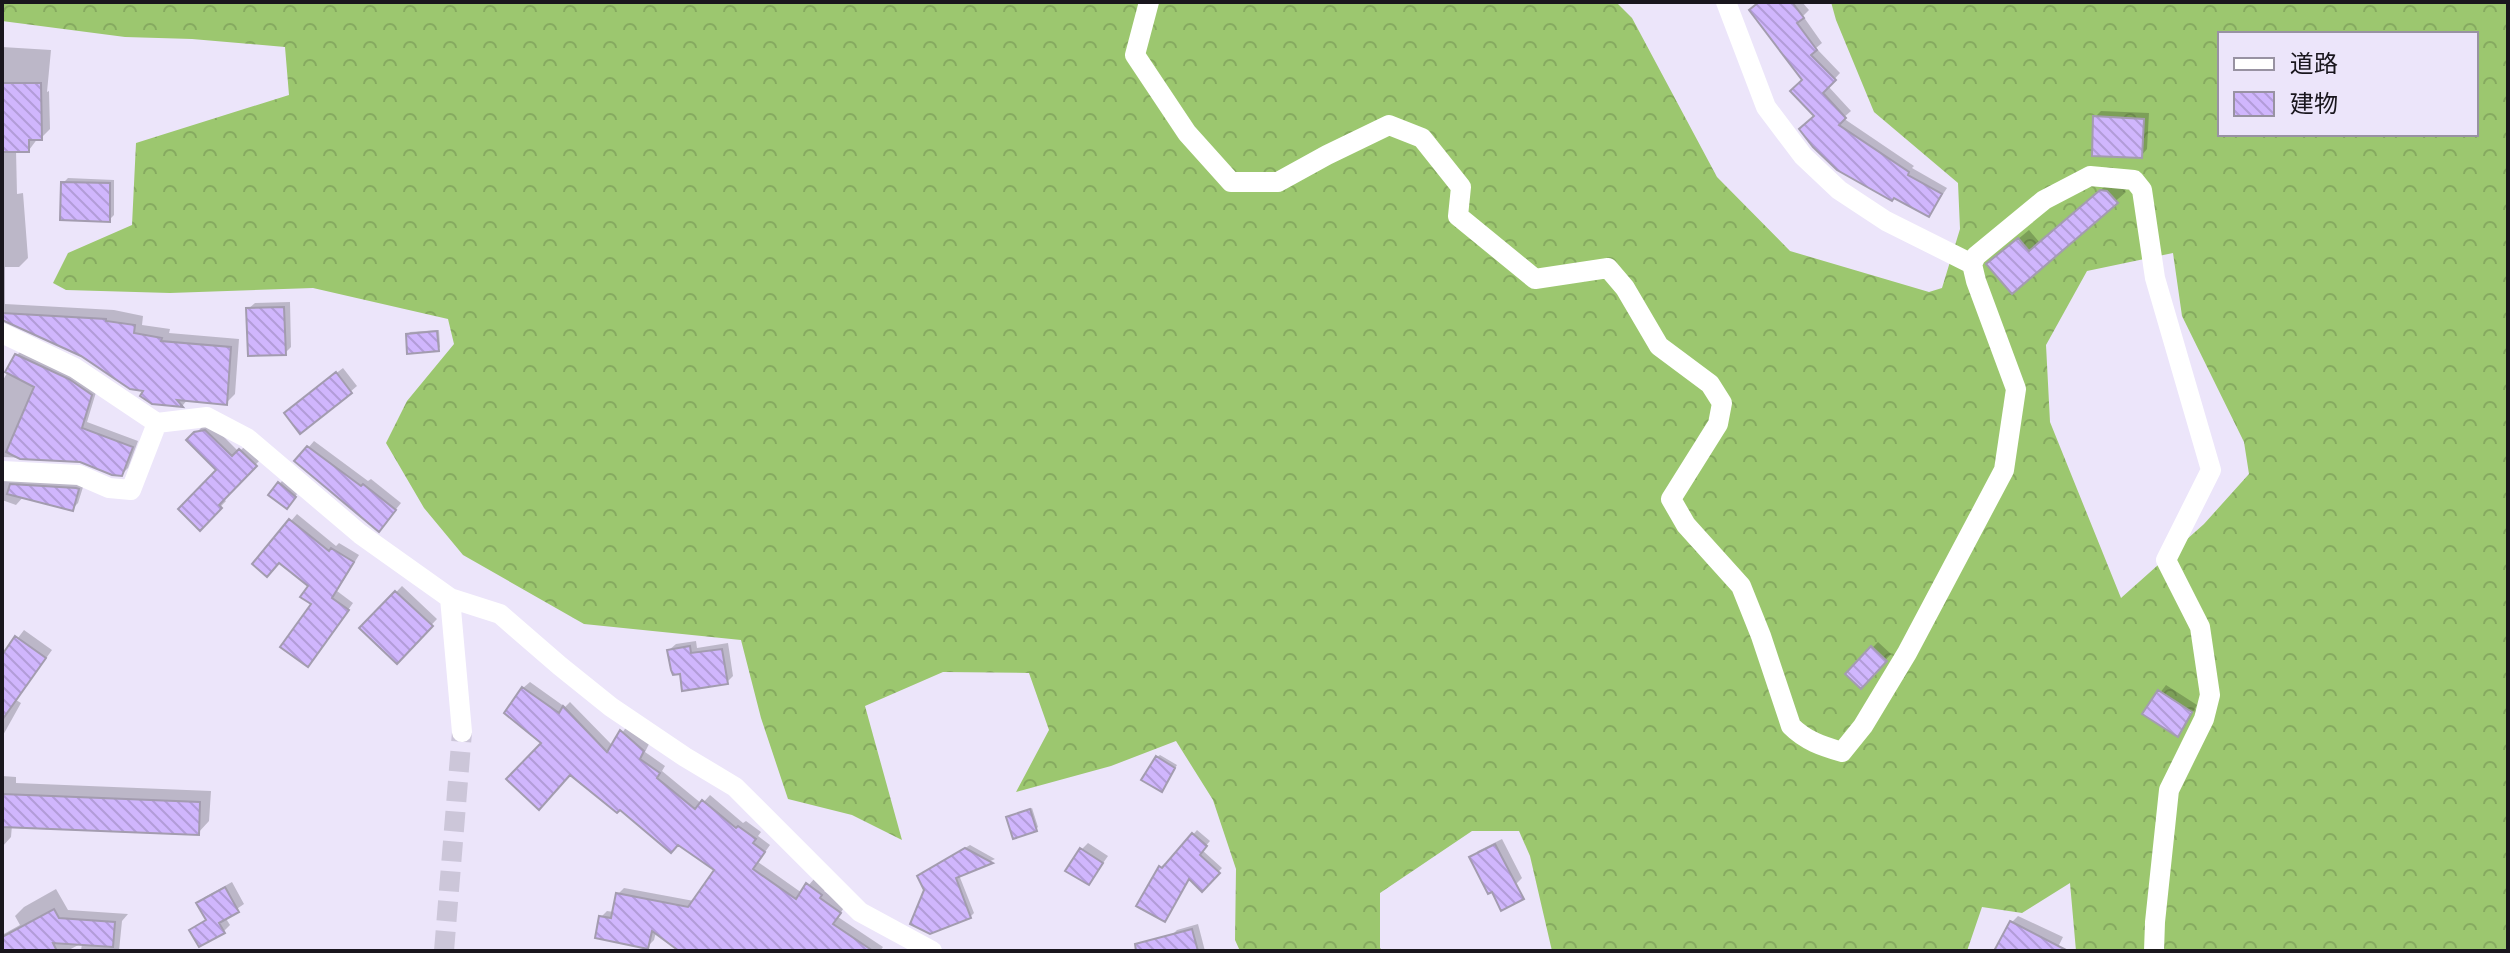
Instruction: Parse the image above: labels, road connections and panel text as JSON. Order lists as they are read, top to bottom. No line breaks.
{"legend":["道路","建物"]}
